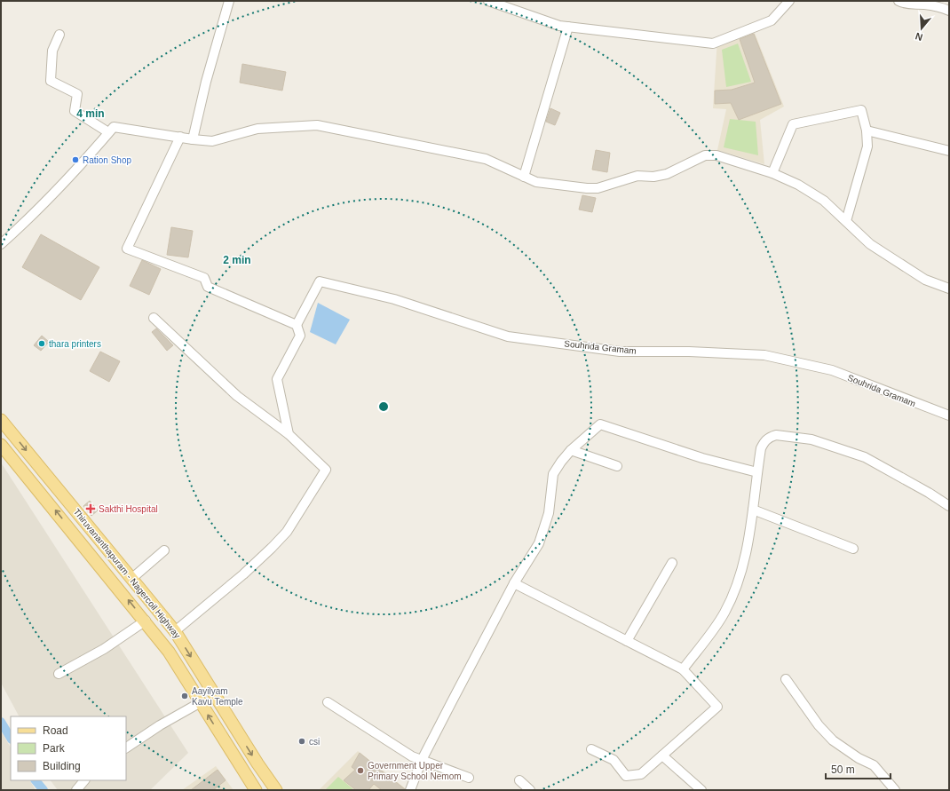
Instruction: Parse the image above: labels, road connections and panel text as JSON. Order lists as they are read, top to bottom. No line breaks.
{"streets":{"main road":["Thiruvananthapuram - Nagercoil Highway"],"street":["Souhrida Gramam"]},"places":{"other":["Ration Shop","thara printers","Aayilyam Kavu Temple","csi","Government Upper Primary School Nemom"],"health":["Sakthi Hospital"]},"legend":["Road","Park","Building"],"scale_bar":"50 m","north":"bottom","rings":["4 min","2 min"]}
